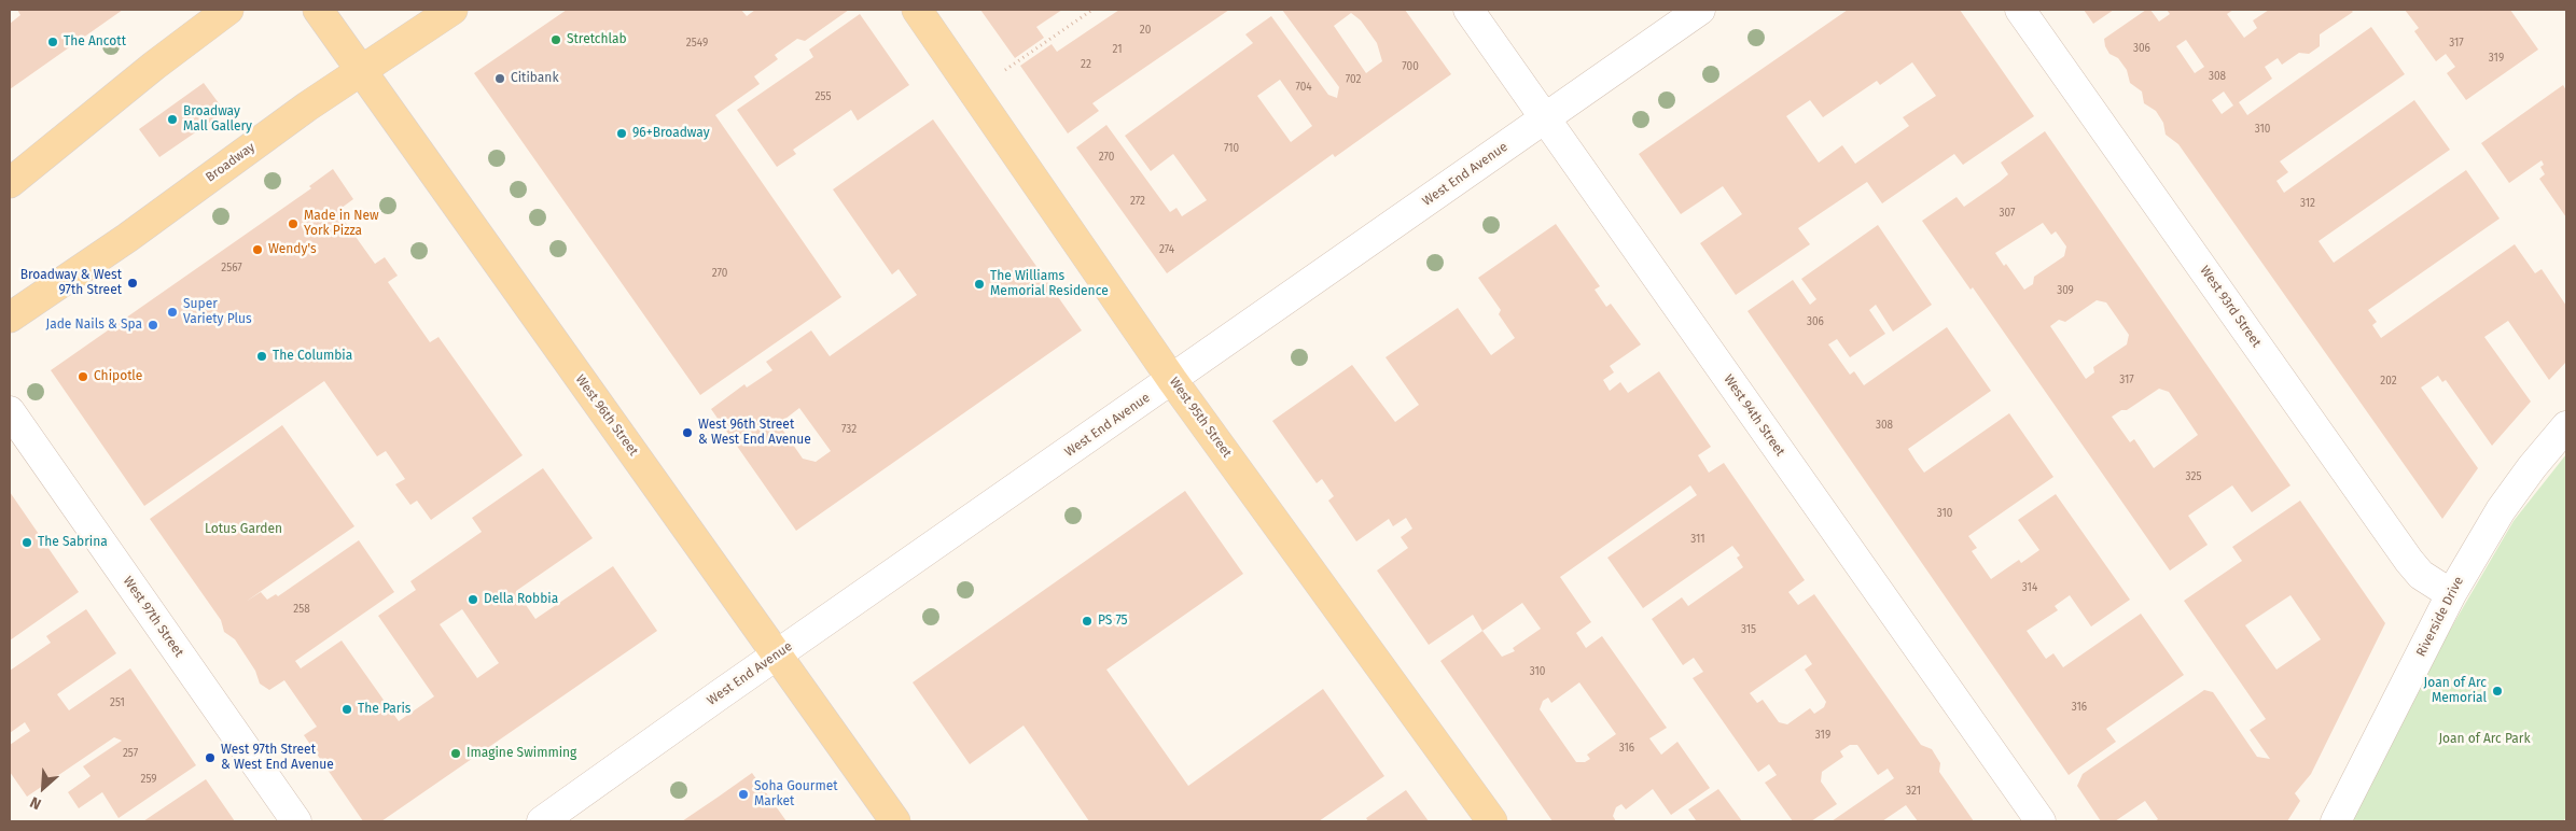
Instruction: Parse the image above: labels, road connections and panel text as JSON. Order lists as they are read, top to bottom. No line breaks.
{"streets":{"main road":["Broadway","West 96th Street","West 95th Street"],"street":["West End Avenue","West 93rd Street","West 94th Street","West 97th Street","Riverside Drive"]},"crossings":[["Broadway","West 96th Street"],["West End Avenue","West 96th Street"],["West End Avenue","West 94th Street"],["West End Avenue","West 95th Street"],["West 93rd Street","Riverside Drive"]],"parks":["Lotus Garden","Joan of Arc Park"],"places":["Stretchlab","The Ancott","Citibank","Broadway Mall Gallery","96+Broadway","Made in New York Pizza","Wendy's","Broadway & West 97th Street","The Williams Memorial Residence","Super Variety Plus","Jade Nails & Spa","The Columbia","Chipotle","West 96th Street & West End Avenue","The Sabrina","Della Robbia","PS 75","Joan of Arc Memorial","The Paris","Imagine Swimming","West 97th Street & West End Avenue","Soha Gourmet Market"],"house_numbers":["20","2549","317","306","21","319","22","700","308","702","704","255","310","710","270","272","312","307","274","2567","270","309","306","317","202","308","732","325","310","311","314","258","315","310","251","316","319","316","257","259","321"],"north":"bottom left"}
